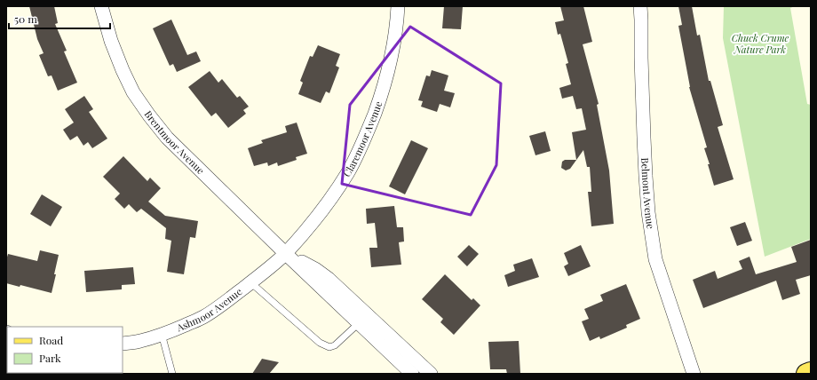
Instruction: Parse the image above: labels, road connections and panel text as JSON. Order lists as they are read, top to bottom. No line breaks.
{"streets":{"street":["Claremoor Avenue","Brentmoor Avenue","Belmont Avenue","Ashmoor Avenue"]},"crossings":[["Claremoor Avenue","Brentmoor Avenue"],["Claremoor Avenue","Ashmoor Avenue"],["Brentmoor Avenue","Ashmoor Avenue"]],"parks":["Chuck Crume Nature Park"],"legend":["Road","Park"],"scale_bar":"50 m"}
